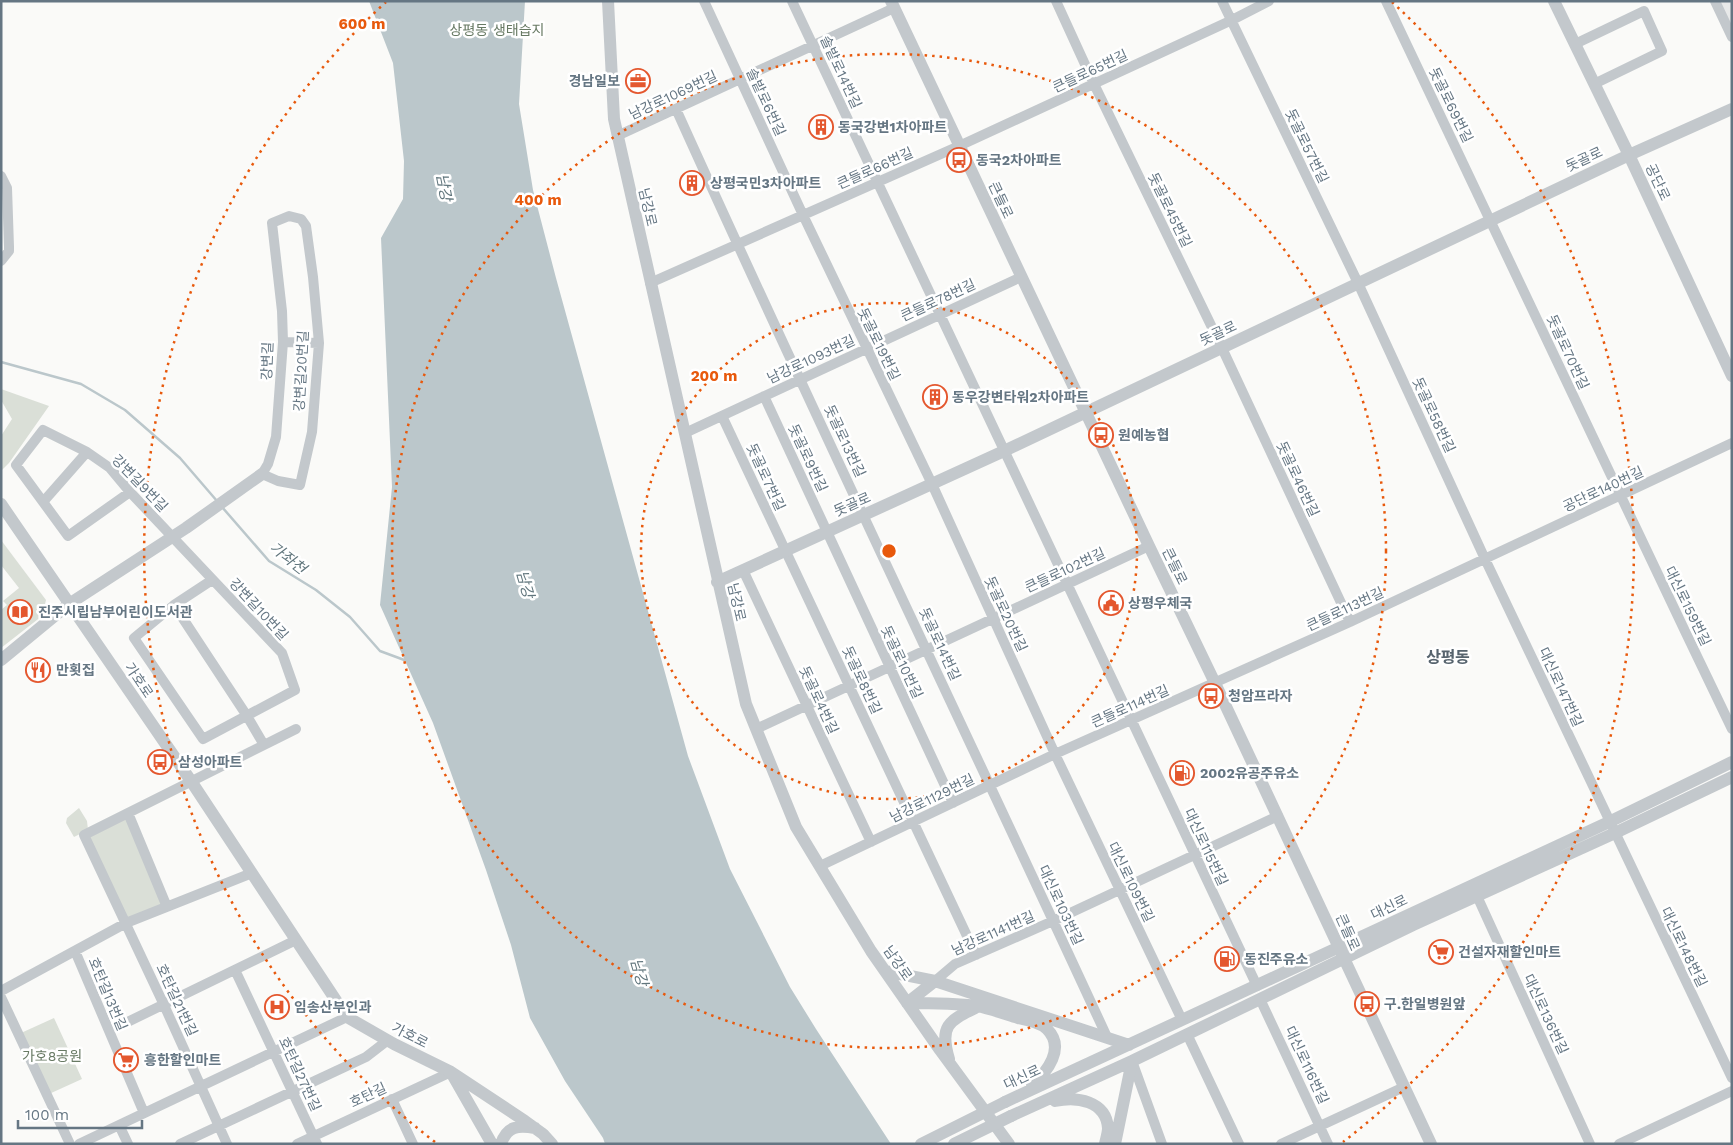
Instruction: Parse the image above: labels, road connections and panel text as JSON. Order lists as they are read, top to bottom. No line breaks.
{"streets":{"street":["큰들로65번길","솔밭로14번길","남강로1069번길","솔밭로6번길","돗골로69번길","돗골로57번길","돗골로","큰들로66번길","공단로","큰들로","남강로","돗골로45번길","큰들로78번길","돗골로19번길","돗골로70번길","남강로1093번길","강변길","강변길20번길","돗골로58번길","돗골로13번길","돗골로9번길","돗골로7번길","돗골로46번길","강변길9번길","공단로140번길","큰들로102번길","대신로159번길","강변길10번길","큰들로113번길","돗골로20번길","돗골로14번길","돗골로10번길","가호로","돗골로8번길","대신로147번길","돗골로4번길","큰들로114번길","남강로1129번길","대신로115번길","대신로109번길","대신로103번길","대신로","남강로1141번길","대신로148번길","호탄길13번길","호탄길21번길","대신로136번길","대신로116번길","호탄길27번길","호탄길"]},"crossings":[["큰들로65번길","돗골로57번길"],["큰들로65번길","큰들로66번길"],["큰들로65번길","큰들로"],["큰들로65번길","돗골로45번길"],["솔밭로14번길","남강로1069번길"],["솔밭로14번길","돗골로"],["솔밭로14번길","큰들로66번길"],["솔밭로14번길","큰들로78번길"],["솔밭로14번길","대신로115번길"],["남강로1069번길","솔밭로6번길"],["남강로1069번길","큰들로"],["남강로1069번길","남강로"],["남강로1069번길","돗골로13번길"],["솔밭로6번길","큰들로66번길"],["솔밭로6번길","돗골로19번길"],["돗골로69번길","돗골로"],["돗골로69번길","돗골로70번길"],["돗골로57번길","돗골로"],["돗골로57번길","돗골로58번길"],["돗골로","공단로"],["돗골로","큰들로"],["돗골로","남강로"],["돗골로","돗골로45번길"],["돗골로","돗골로19번길"],["돗골로","돗골로70번길"],["돗골로","돗골로58번길"],["돗골로","돗골로13번길"],["돗골로","돗골로9번길"],["돗골로","돗골로7번길"],["돗골로","돗골로46번길"],["돗골로","돗골로20번길"],["돗골로","돗골로14번길"],["돗골로","돗골로10번길"],["돗골로","돗골로8번길"],["돗골로","돗골로4번길"],["돗골로","대신로115번길"],["큰들로66번길","큰들로"],["큰들로66번길","남강로"],["큰들로66번길","돗골로19번길"],["큰들로66번길","돗골로13번길"],["큰들로","큰들로78번길"],["큰들로","큰들로102번길"],["큰들로","큰들로113번길"],["큰들로","큰들로114번길"],["큰들로","대신로"],["큰들로","남강로1141번길"],["남강로","남강로1093번길"],["남강로","큰들로102번길"],["남강로","남강로1129번길"],["돗골로45번길","돗골로46번길"],["큰들로78번길","돗골로19번길"],["큰들로78번길","남강로1093번길"],["돗골로19번길","남강로1093번길"],["돗골로19번길","돗골로20번길"],["돗골로70번길","공단로140번길"],["돗골로70번길","대신로159번길"],["남강로1093번길","돗골로13번길"],["남강로1093번길","돗골로9번길"],["남강로1093번길","돗골로7번길"],["강변길","강변길20번길"],["돗골로58번길","공단로140번길"],["돗골로58번길","큰들로113번길"],["돗골로58번길","대신로147번길"],["돗골로13번길","돗골로14번길"],["돗골로9번길","돗골로10번길"],["돗골로7번길","돗골로8번길"],["돗골로46번길","큰들로113번길"],["강변길9번길","강변길10번길"],["공단로140번길","대신로159번길"],["공단로140번길","큰들로113번길"],["공단로140번길","대신로147번길"],["큰들로102번길","돗골로20번길"],["큰들로102번길","돗골로14번길"],["큰들로102번길","돗골로10번길"],["큰들로102번길","돗골로8번길"],["큰들로102번길","돗골로4번길"],["큰들로102번길","대신로115번길"],["큰들로113번길","대신로147번길"],["큰들로113번길","큰들로114번길"],["돗골로20번길","큰들로114번길"],["돗골로20번길","남강로1129번길"],["돗골로20번길","대신로109번길"],["돗골로14번길","남강로1129번길"],["돗골로14번길","대신로103번길"],["돗골로10번길","남강로1129번길"],["가호로","호탄길"],["돗골로8번길","남강로1129번길"],["돗골로8번길","남강로1141번길"],["대신로147번길","대신로"],["대신로147번길","대신로148번길"],["돗골로4번길","남강로1129번길"],["큰들로114번길","남강로1129번길"],["큰들로114번길","대신로115번길"],["큰들로114번길","대신로109번길"],["남강로1129번길","대신로109번길"],["남강로1129번길","대신로103번길"],["대신로115번길","대신로"],["대신로115번길","남강로1141번길"],["대신로109번길","대신로"],["대신로109번길","남강로1141번길"],["대신로103번길","남강로1141번길"],["대신로","대신로148번길"],["대신로","대신로136번길"],["대신로","대신로116번길"],["호탄길27번길","호탄길"]],"districts":["상평동"],"water":["남강","가좌천"],"parks":["상평동 생태습지","가호8공원"],"places":{"office":["경남일보"],"building":["동국강변1차아파트","상평국민3차아파트","동우강변타워2차아파트"],"bus stop":["동국2차아파트","원예농협","청암프라자","삼성아파트","구.한일병원앞"],"public building":["상평우체국"],"library":["진주시립남부어린이도서관"],"restaurant":["만횟집"],"fuel station":["2002유공주유소","동진주유소"],"supermarket":["건설자재할인마트","흥한할인마트"],"hospital":["임송산부인과"]},"scale_bar":"100 m","rings":["600 m","400 m","200 m"]}
